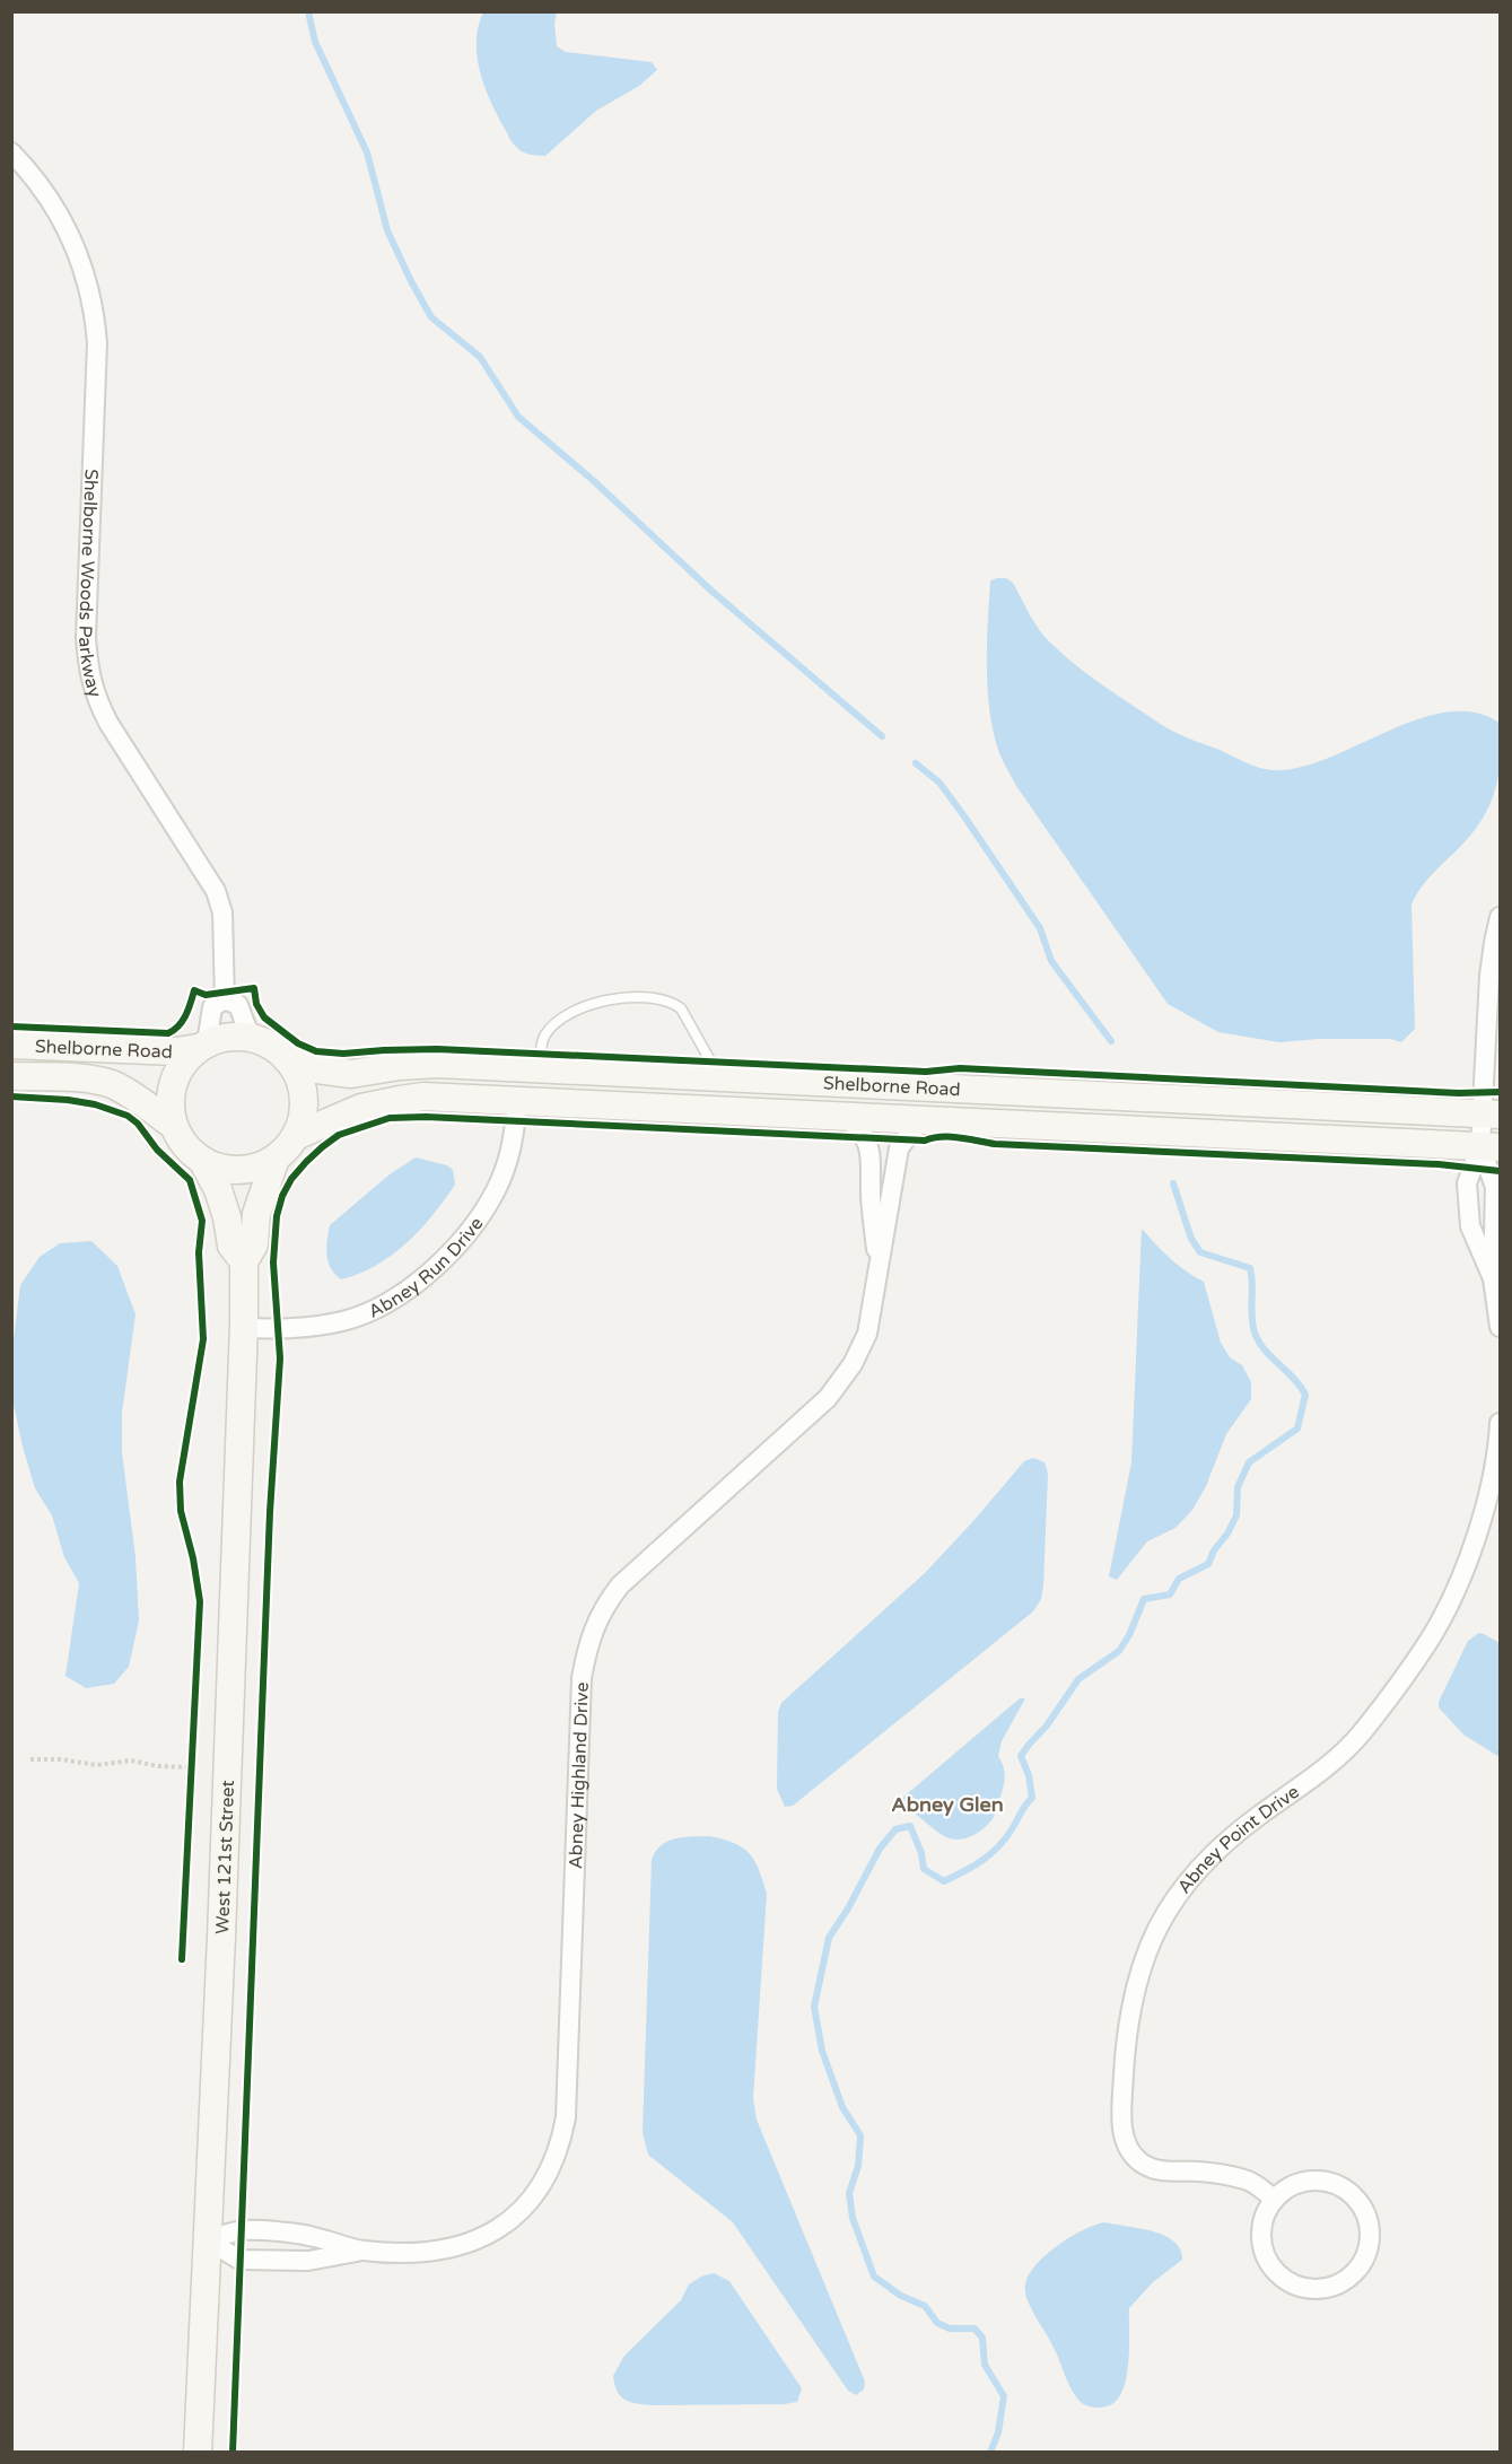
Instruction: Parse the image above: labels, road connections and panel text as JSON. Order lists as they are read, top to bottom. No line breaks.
{"streets":{"street":["Shelborne Woods Parkway","Shelborne Road","Abney Run Drive","Abney Highland Drive","Abney Point Drive","West 121st Street"]},"crossings":[["Shelborne Road","Abney Run Drive"],["Shelborne Road","Abney Highland Drive"],["Shelborne Road","West 121st Street"],["Abney Run Drive","West 121st Street"],["Abney Highland Drive","West 121st Street"]],"districts":["Abney Glen"]}
